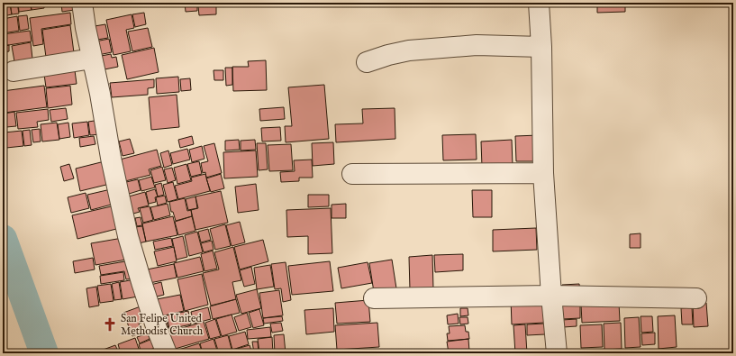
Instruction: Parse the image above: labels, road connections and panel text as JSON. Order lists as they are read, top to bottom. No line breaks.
{"places":{"church":["San Felipe United Methodist Church"]}}
